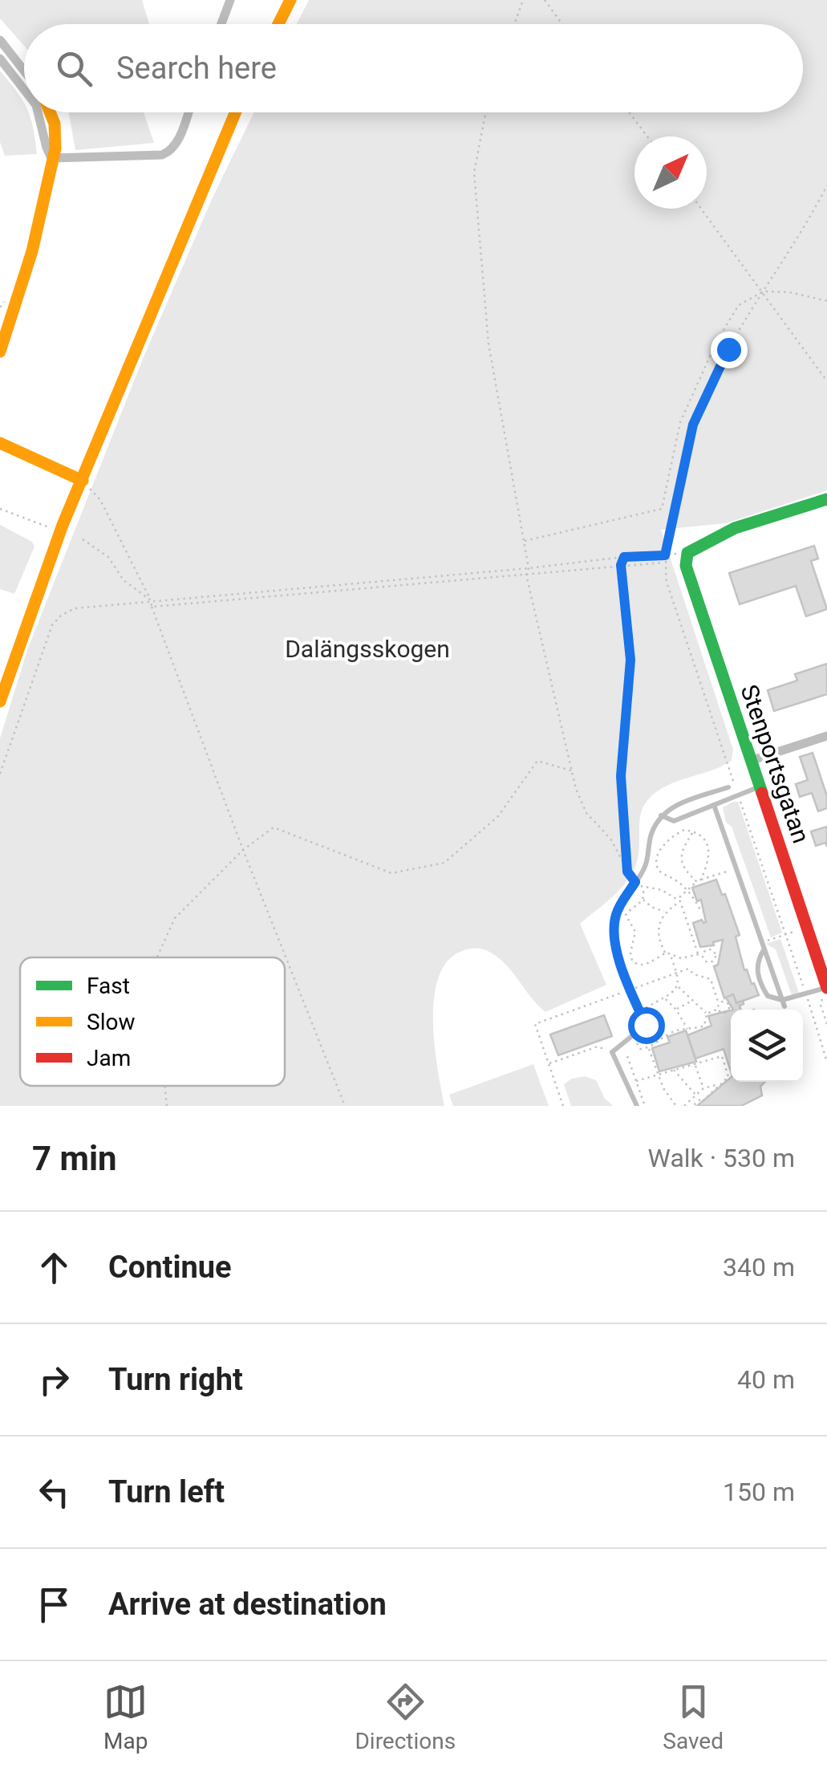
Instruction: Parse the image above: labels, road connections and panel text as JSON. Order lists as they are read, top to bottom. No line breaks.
{"streets":{"street":["Stenportsgatan"]},"parks":["Dalängsskogen"],"legend":["Fast","Slow","Jam"],"north":"top right","page":{"search":"Search here","heading":["7 min","Walk · 530 m"],"list":[["Continue","340 m"],["Turn right","40 m"],["Turn left","150 m"],"Arrive at destination"],"nav":["Map","Directions","Saved"]}}
